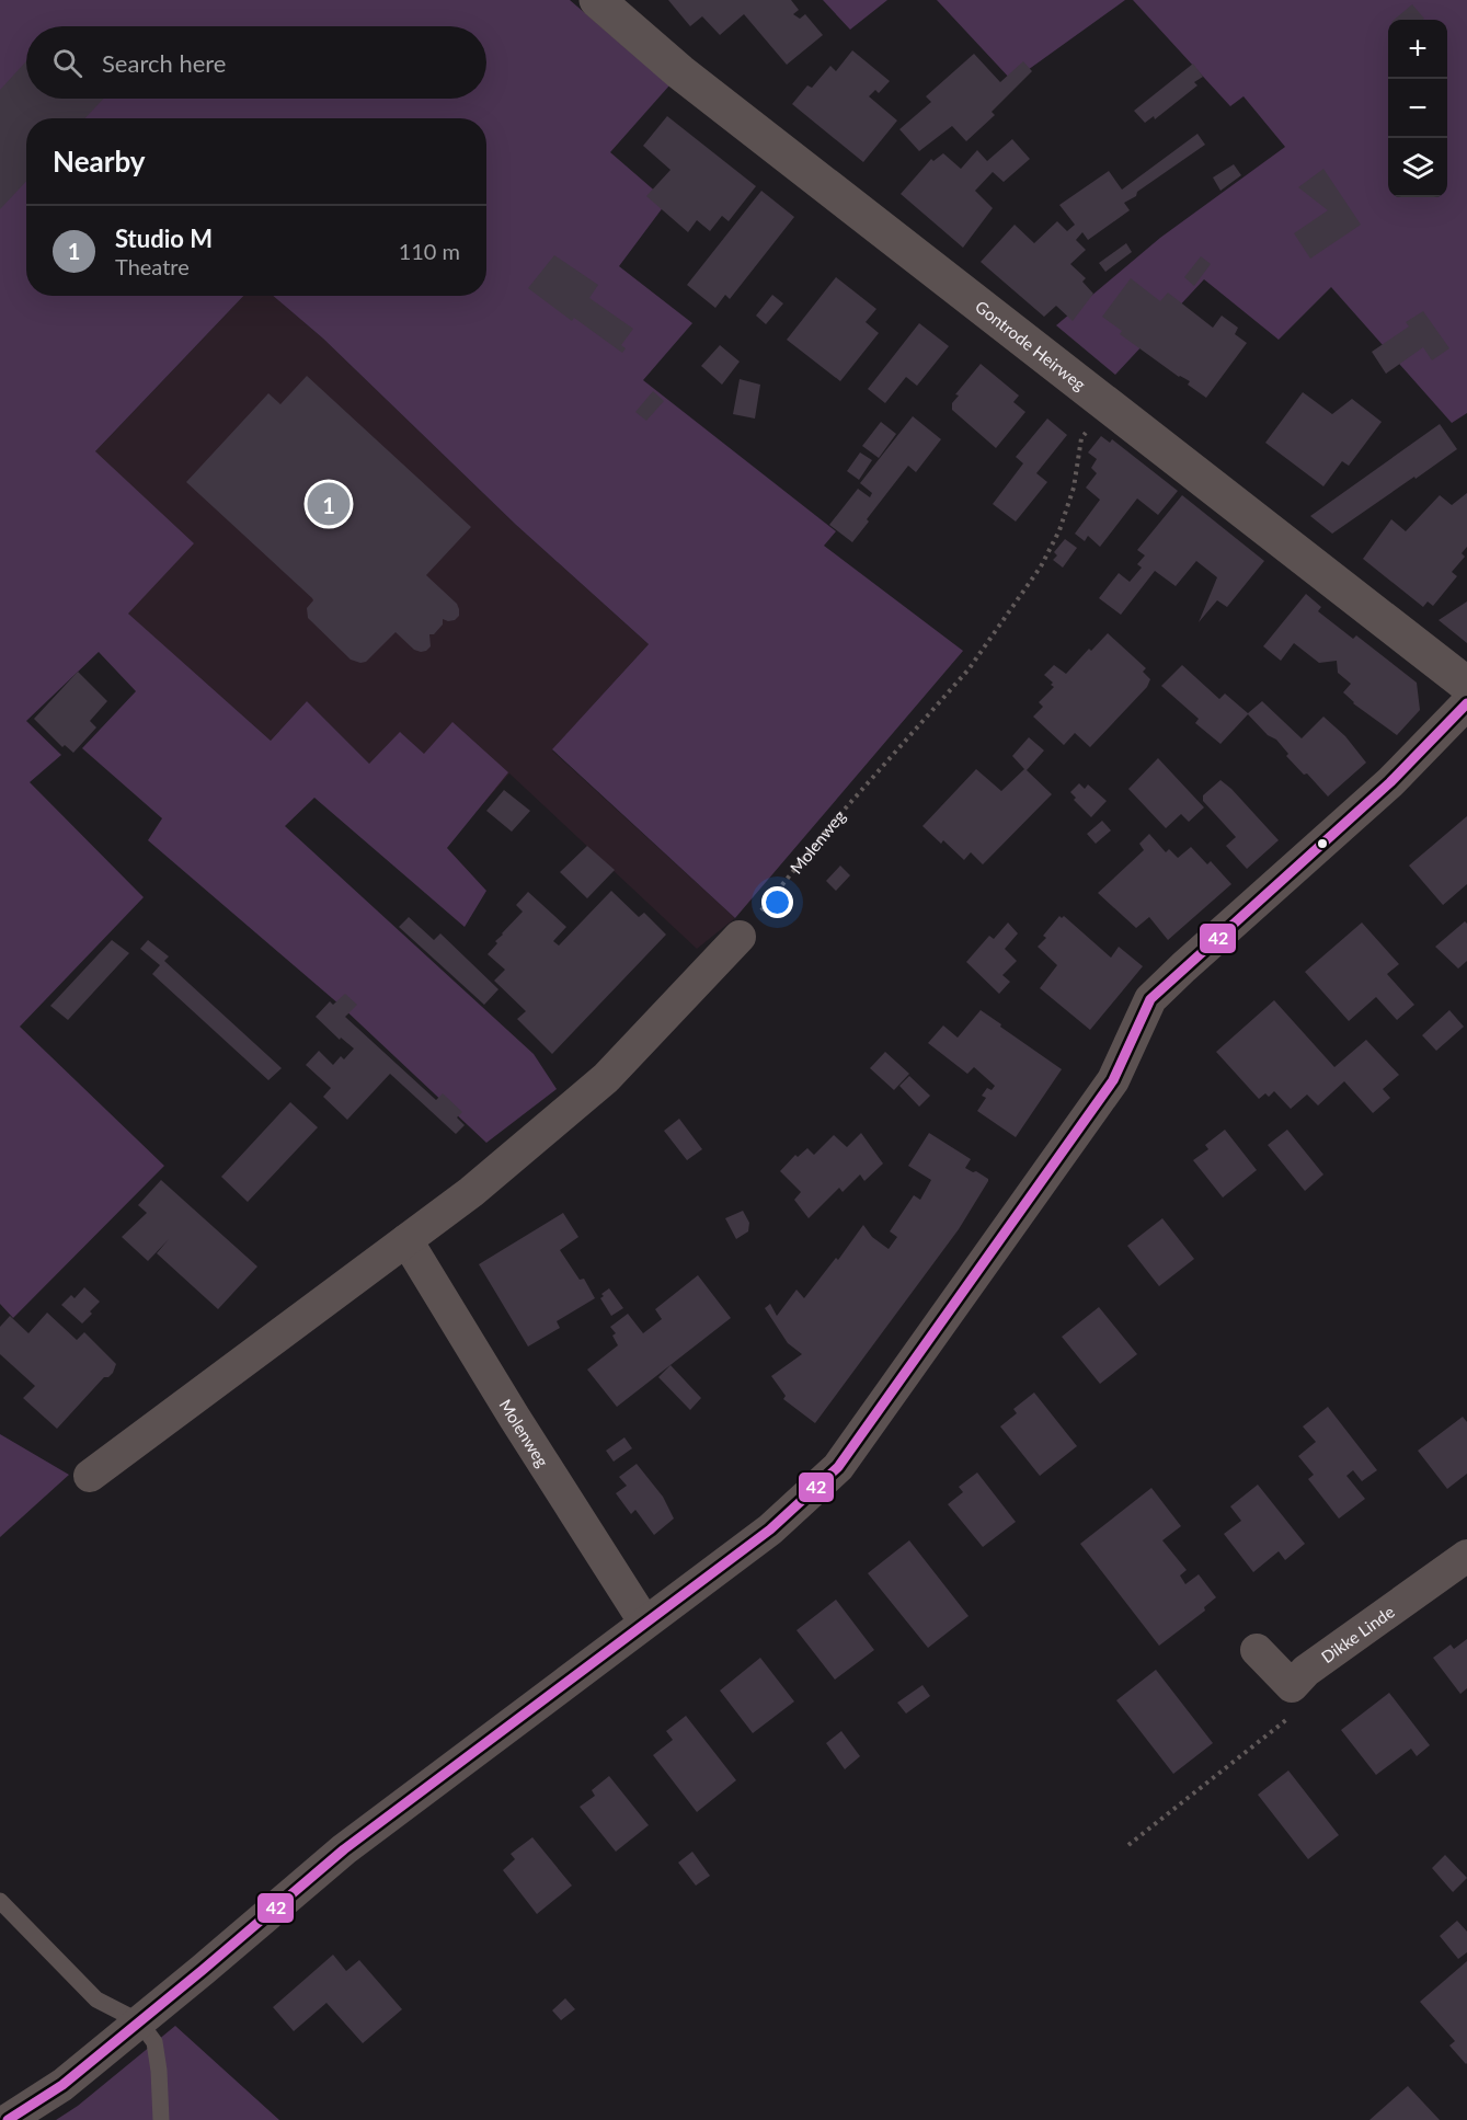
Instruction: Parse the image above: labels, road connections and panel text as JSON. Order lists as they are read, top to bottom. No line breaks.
{"streets":{"street":["Gontrode Heirweg","Molenweg","Dikke Linde"]},"crossings":[["Gontrode Heirweg","Molenweg"]],"lines":["transit line 42"],"page":{"map_buttons":["+","−"],"search":"Search here","heading":"Nearby","list":[{"mark":"1","name":"Studio M","note":"Theatre","value":"110 m"}],"pins":"1"}}
